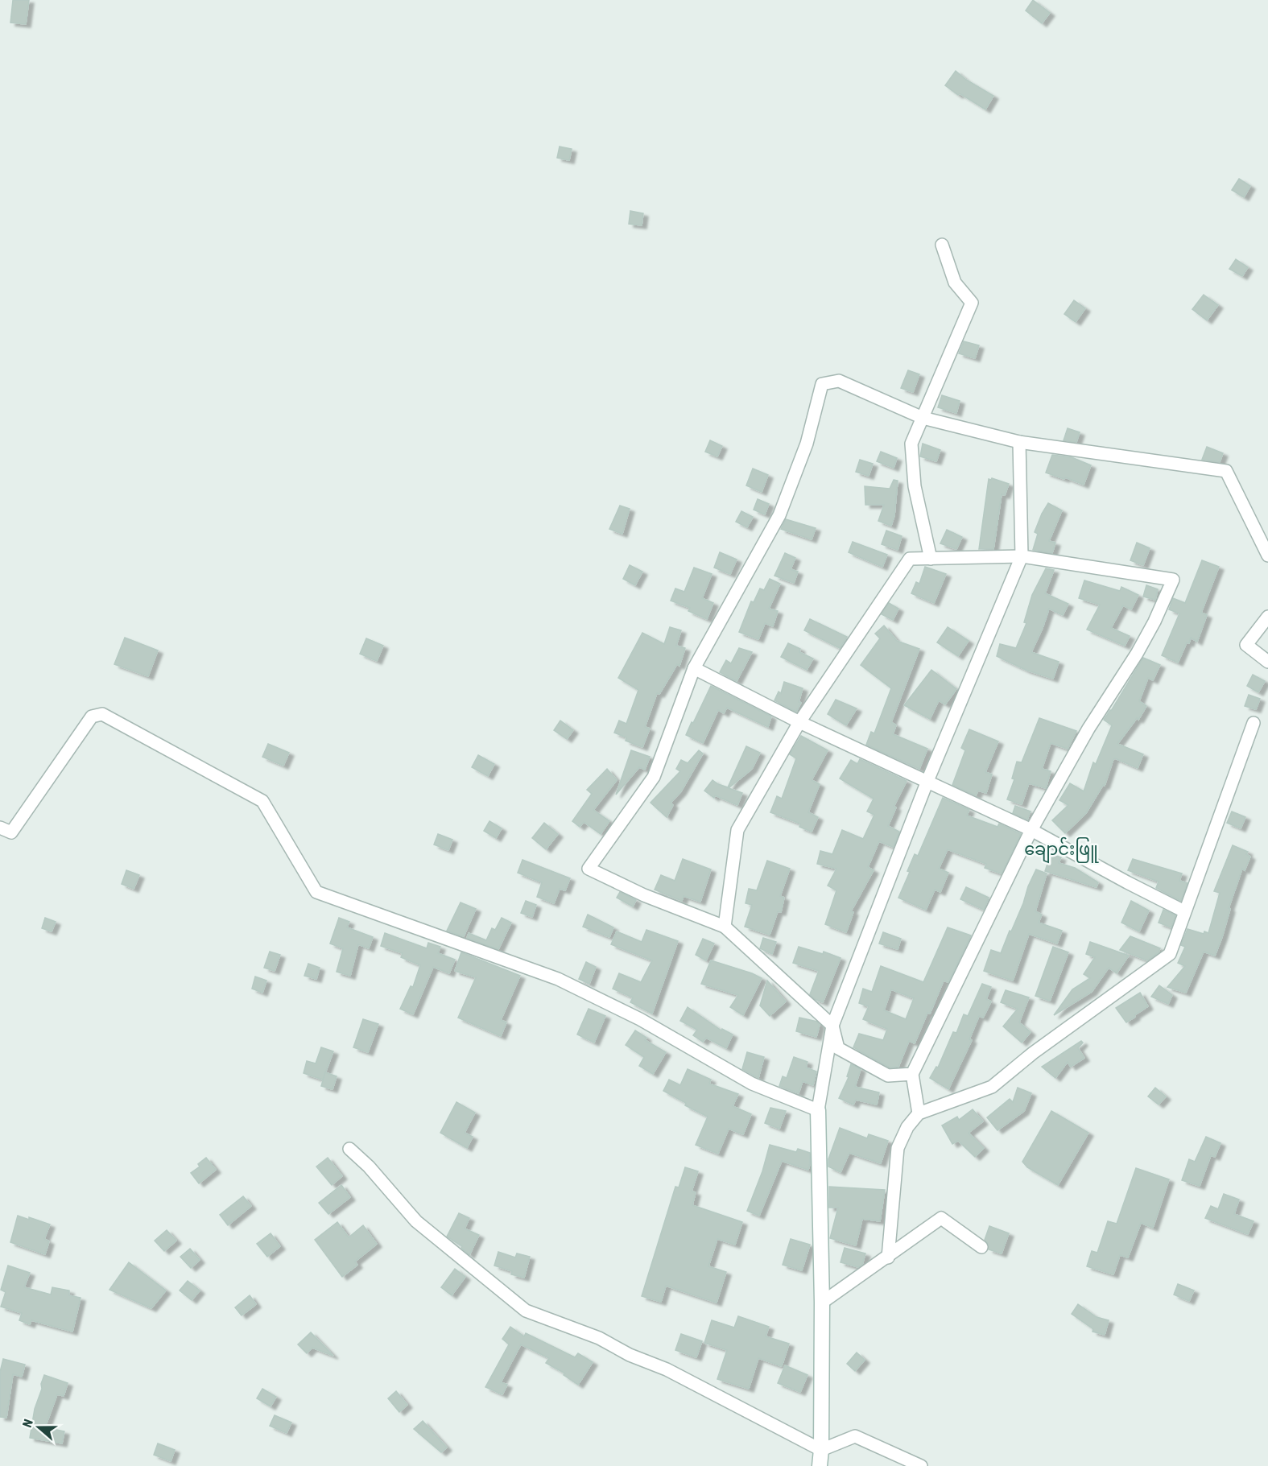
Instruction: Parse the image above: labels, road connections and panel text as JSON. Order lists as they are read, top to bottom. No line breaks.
{"districts":["ချောင်းဖြူ"],"north":"left"}
